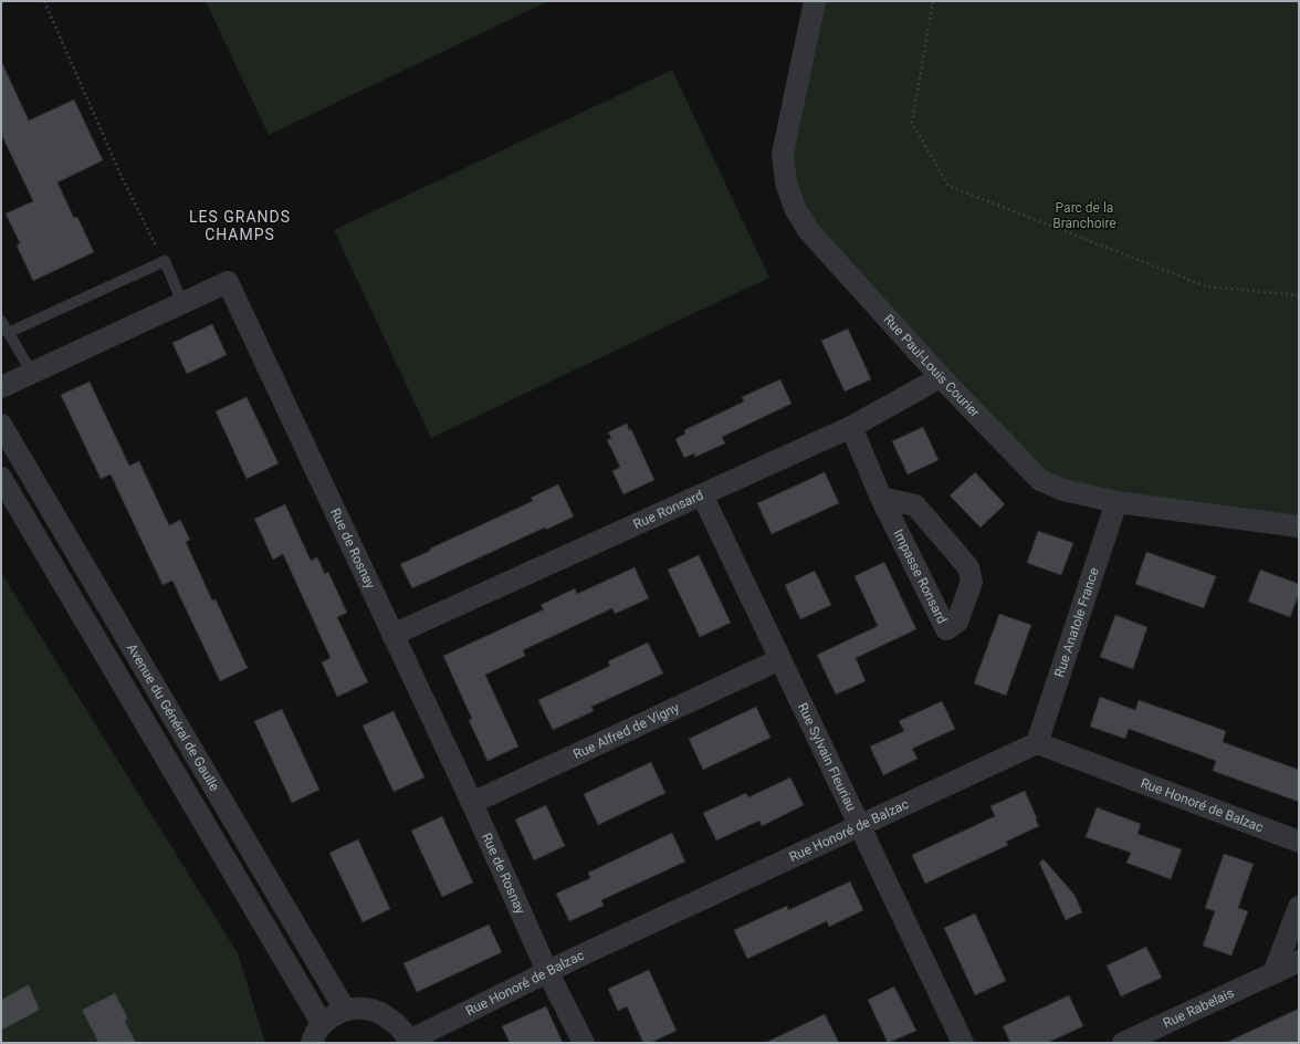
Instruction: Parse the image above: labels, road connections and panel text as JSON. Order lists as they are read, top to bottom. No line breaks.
{"streets":{"street":["Rue Paul-Louis Courier","Rue Ronsard","Rue de Rosnay","Impasse Ronsard","Rue Anatole France","Avenue du Général de Gaulle","Rue Alfred de Vigny","Rue Sylvain Fleuriau","Rue Honoré de Balzac","Rue Rabelais"]},"crossings":[["Rue Paul-Louis Courier","Rue Ronsard"],["Rue Paul-Louis Courier","Rue Anatole France"],["Rue Ronsard","Rue de Rosnay"],["Rue Ronsard","Impasse Ronsard"],["Rue Ronsard","Rue Sylvain Fleuriau"],["Rue de Rosnay","Rue Alfred de Vigny"],["Rue de Rosnay","Rue Honoré de Balzac"],["Rue Anatole France","Rue Honoré de Balzac"],["Rue Alfred de Vigny","Rue Sylvain Fleuriau"],["Rue Sylvain Fleuriau","Rue Honoré de Balzac"]],"districts":["LES GRANDS CHAMPS"],"parks":["Parc de la Branchoire"]}
